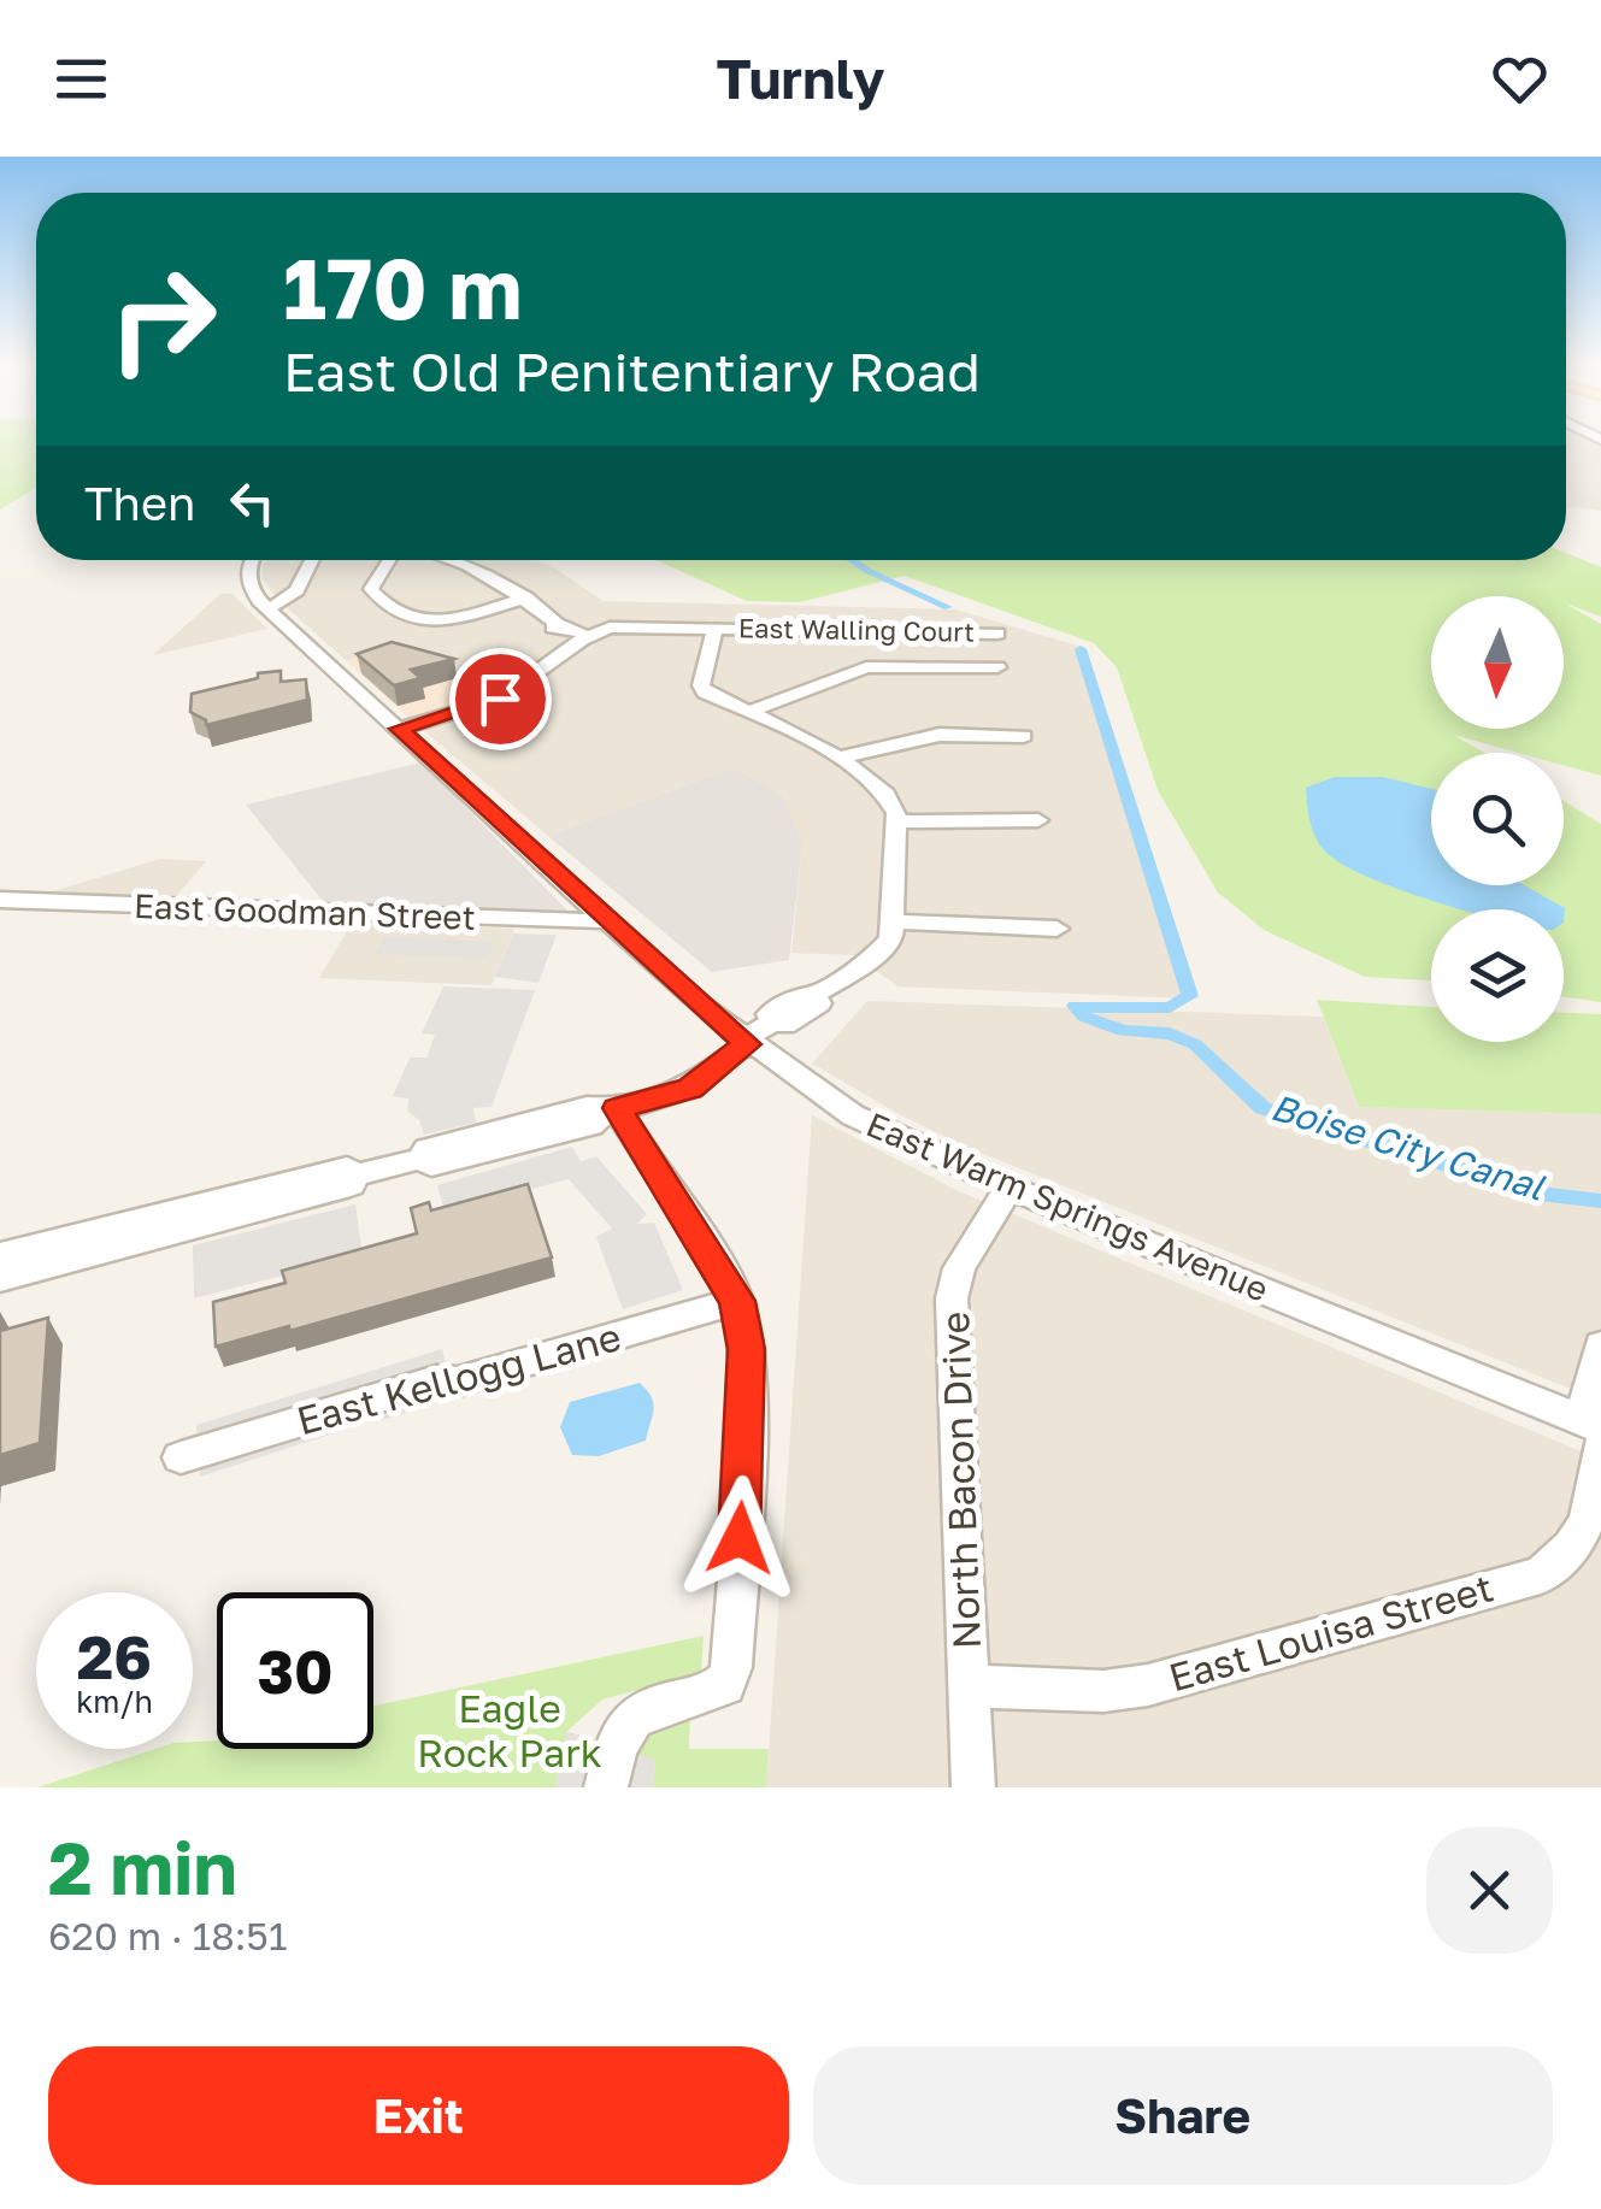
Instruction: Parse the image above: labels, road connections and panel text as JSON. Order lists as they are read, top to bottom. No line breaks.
{"streets":{"street":["East Walling Court","East Goodman Street","East Warm Springs Avenue","East Kellogg Lane","North Bacon Drive","East Louisa Street"]},"crossings":[["East Goodman Street","East Warm Springs Avenue"],["East Warm Springs Avenue","North Bacon Drive"],["East Warm Springs Avenue","East Louisa Street"],["North Bacon Drive","East Louisa Street"]],"water":["Boise City Canal"],"parks":["Eagle Rock Park"],"north":"bottom","page":{"header":"Turnly","turn":["170 m","East Old Penitentiary Road"],"then":"Then","speed":"26 km/h","limit":"30","heading":["2 min","620 m · 18:51"],"buttons":["Exit","Share"]}}
